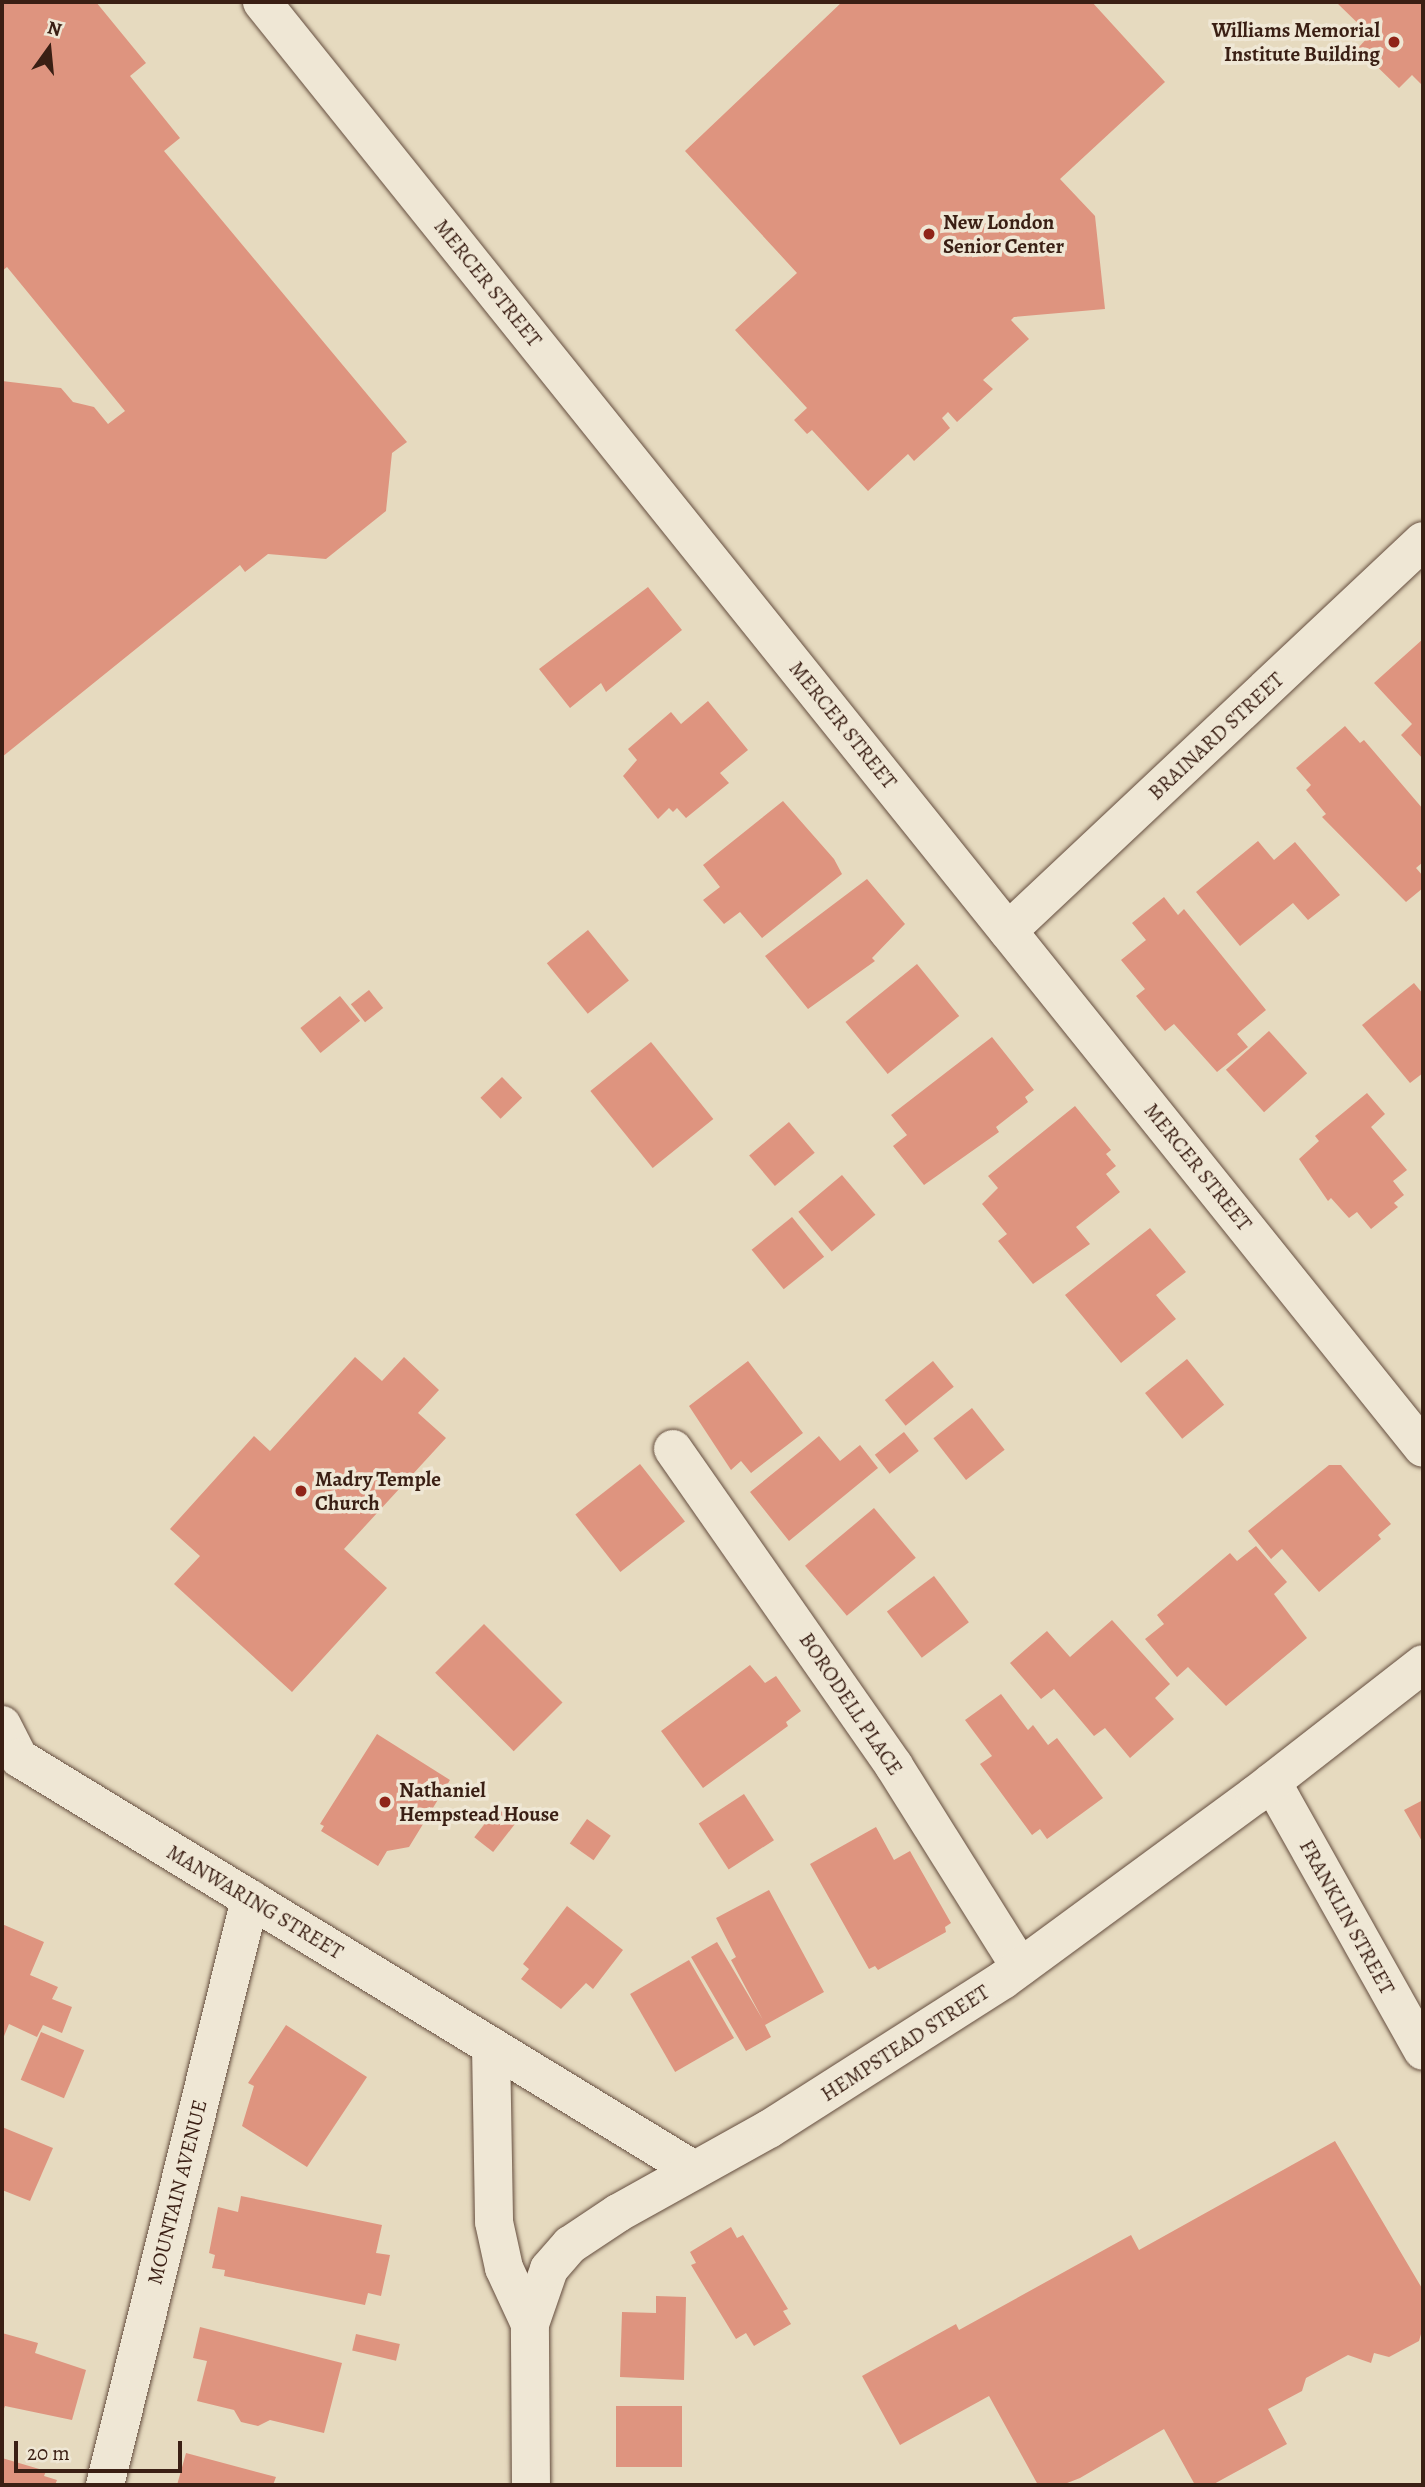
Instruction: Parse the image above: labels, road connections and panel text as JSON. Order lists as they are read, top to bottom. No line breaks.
{"streets":{"street":["MERCER STREET","BRAINARD STREET","BORODELL PLACE","MANWARING STREET","FRANKLIN STREET","HEMPSTEAD STREET","MOUNTAIN AVENUE"]},"crossings":[["MERCER STREET","BRAINARD STREET"],["BORODELL PLACE","HEMPSTEAD STREET"],["MANWARING STREET","HEMPSTEAD STREET"],["MANWARING STREET","MOUNTAIN AVENUE"],["FRANKLIN STREET","HEMPSTEAD STREET"]],"places":["Williams Memorial Institute Building","New London Senior Center","Madry Temple Church","Nathaniel Hempstead House"],"scale_bar":"20 m","north":"top"}
